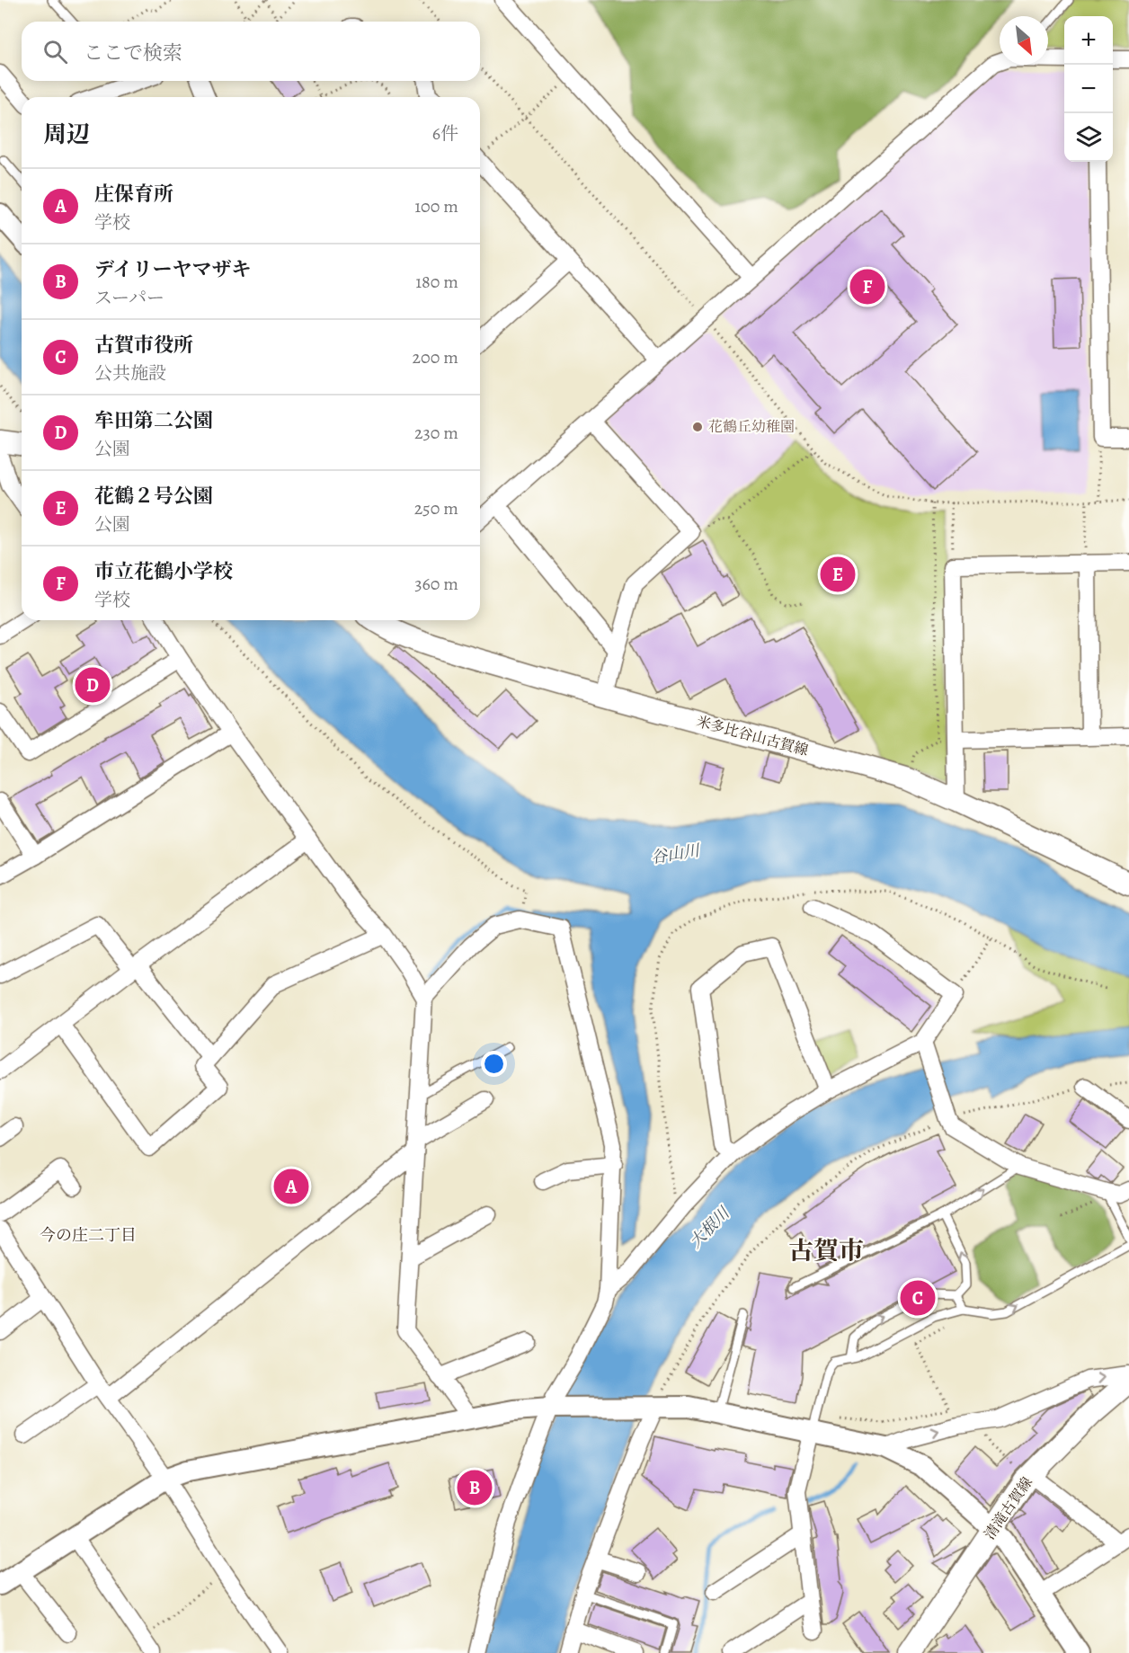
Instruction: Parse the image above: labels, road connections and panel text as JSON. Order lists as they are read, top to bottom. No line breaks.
{"streets":{"main road":["米多比谷山古賀線","清滝古賀線"]},"districts":["今の庄二丁目","古賀市"],"water":["谷山川","大根川"],"places":["花鶴丘幼稚園"],"north":"bottom right","page":{"map_buttons":["+","−"],"search":"ここで検索","heading":["周辺","6件"],"list":[{"mark":"A","name":"庄保育所","note":"学校","value":"100 m"},{"mark":"B","name":"デイリーヤマザキ","note":"スーパー","value":"180 m"},{"mark":"C","name":"古賀市役所","note":"公共施設","value":"200 m"},{"mark":"D","name":"牟田第二公園","note":"公園","value":"230 m"},{"mark":"E","name":"花鶴２号公園","note":"公園","value":"250 m"},{"mark":"F","name":"市立花鶴小学校","note":"学校","value":"360 m"}],"pins":["F","E","D","A","C","B"]}}
